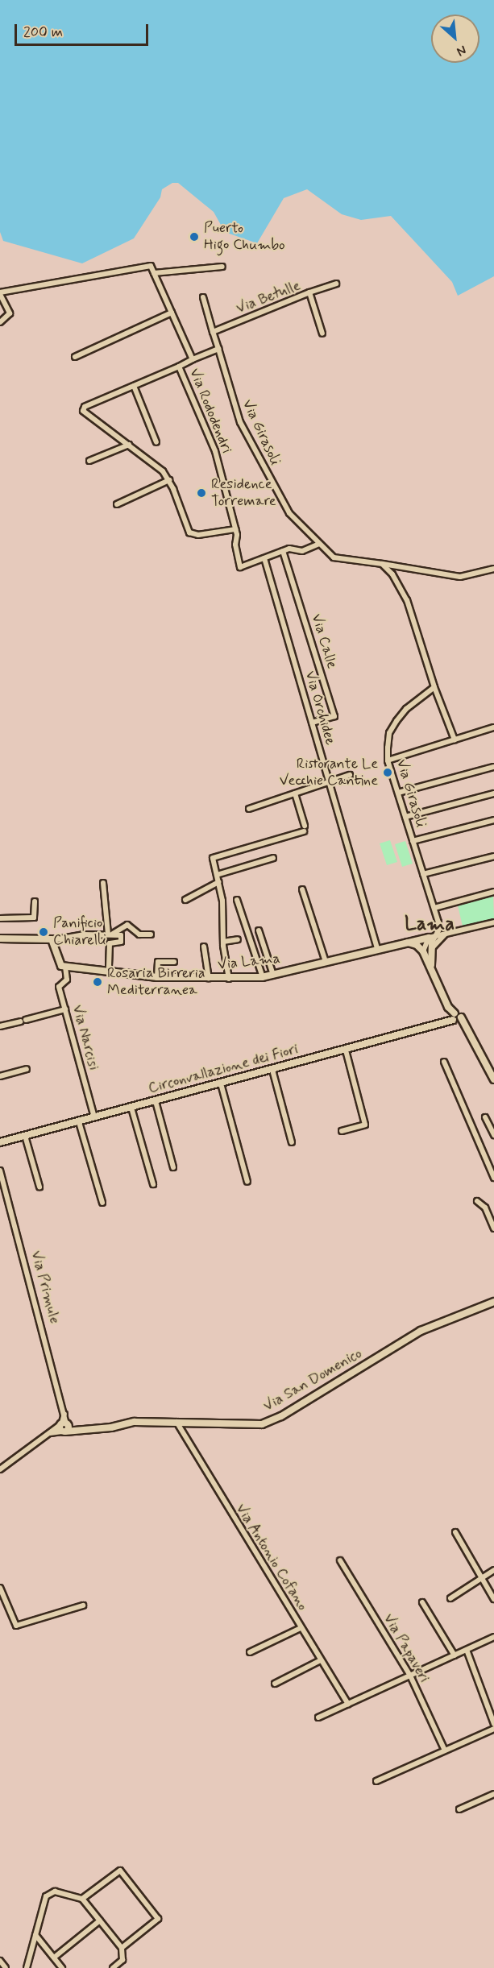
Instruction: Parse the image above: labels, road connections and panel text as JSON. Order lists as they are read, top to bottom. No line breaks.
{"streets":{"street":["Via Betulle","Via Rododendri","Via Girasoli","Via Calle","Via Orchidee","Via Lama","Via Narcisi","Circonvallazione dei Fiori","Via Primule","Via San Domenico","Via Antonio Cofano","Via Papaveri"]},"crossings":[["Via Rododendri","Via Girasoli"],["Via Rododendri","Via Calle"],["Via Rododendri","Via Orchidee"],["Via Girasoli","Via Lama"],["Via Calle","Via Orchidee"],["Via Orchidee","Via Lama"],["Via Lama","Via Narcisi"],["Via Narcisi","Circonvallazione dei Fiori"],["Via Primule","Via San Domenico"],["Via San Domenico","Via Antonio Cofano"]],"districts":["Lama"],"places":["Puerto Higo Chumbo","Residence Torremare","Ristorante Le Vecchie Cantine","Panificio Chiarelli","Rosaria Birreria Mediterranea"],"scale_bar":"200 m","north":"bottom right"}
